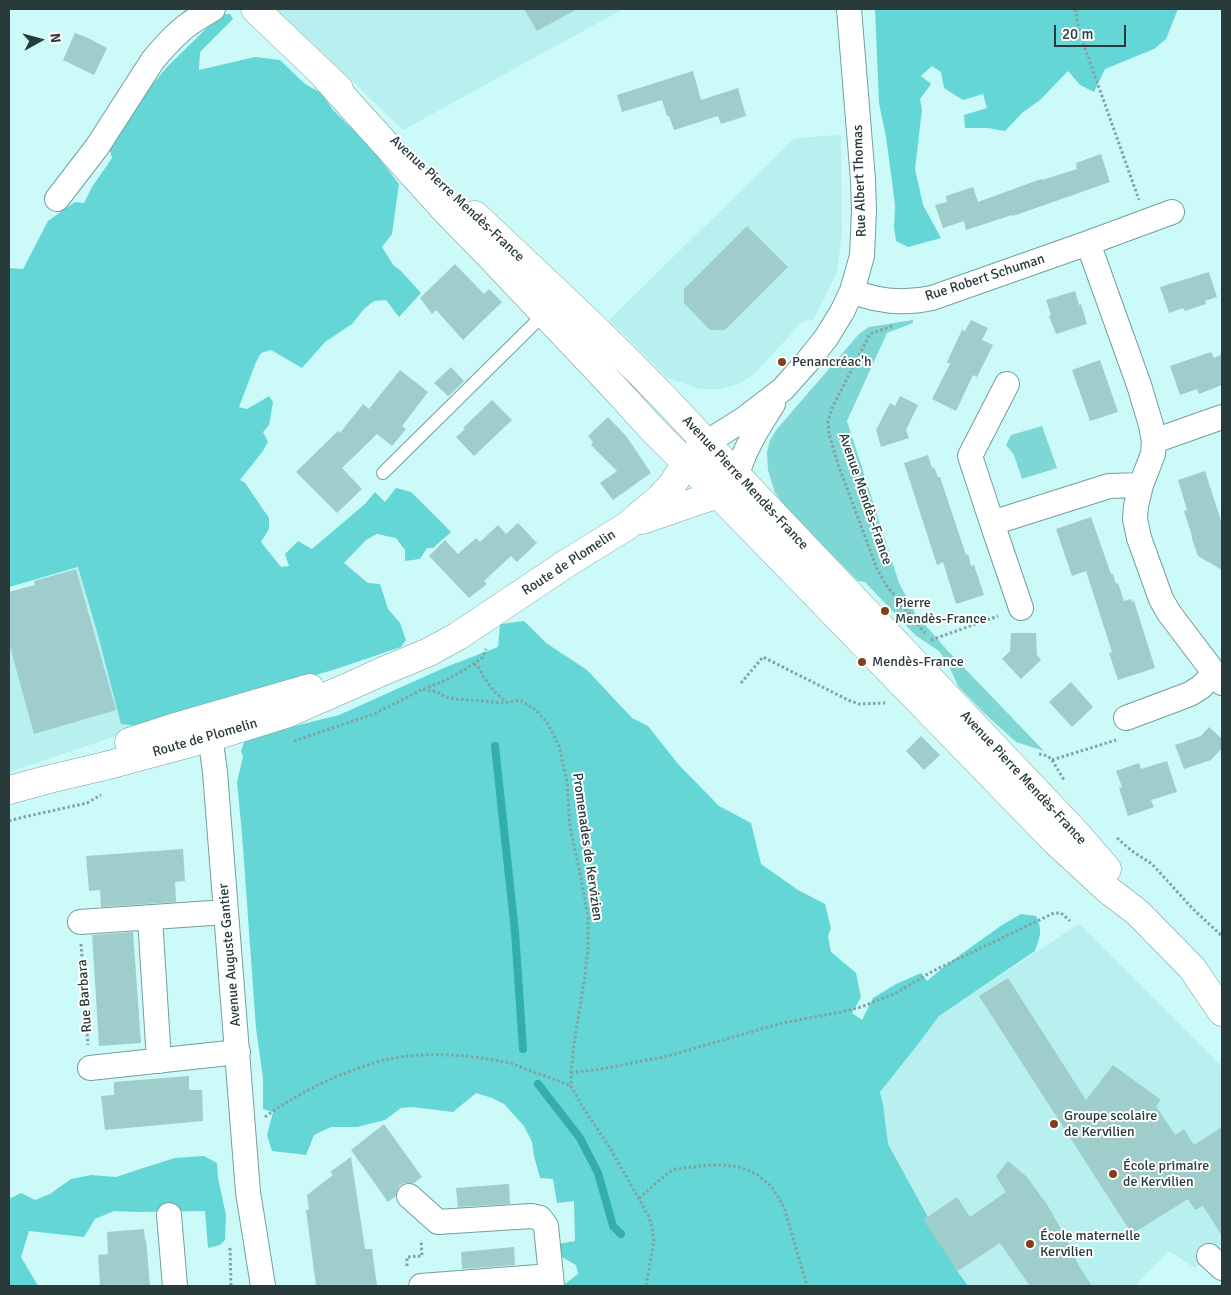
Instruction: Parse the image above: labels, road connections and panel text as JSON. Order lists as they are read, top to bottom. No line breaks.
{"streets":{"street":["Rue Albert Thomas","Avenue Pierre Mendès-France","Rue Robert Schuman","Route de Plomelin","Avenue Auguste Gantier"],"path":["Avenue Mendès-France","Promenades de Kervizien","Rue Barbara"]},"crossings":[["Rue Albert Thomas","Avenue Pierre Mendès-France"],["Rue Albert Thomas","Rue Robert Schuman"],["Rue Albert Thomas","Route de Plomelin"],["Avenue Pierre Mendès-France","Route de Plomelin"],["Route de Plomelin","Avenue Auguste Gantier"]],"places":["Penancréac'h","Pierre Mendès-France","Mendès-France","Groupe scolaire de Kervilien","École primaire de Kervilien","École maternelle Kervilien"],"scale_bar":"20 m","north":"right"}
